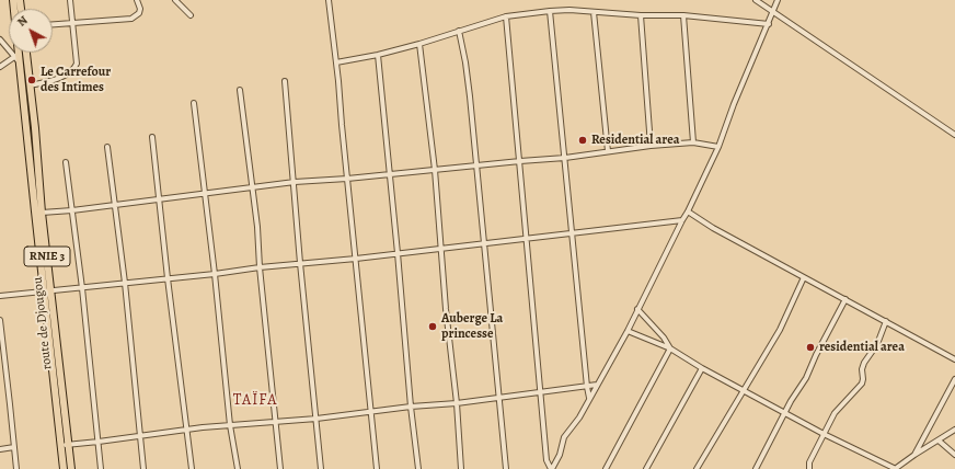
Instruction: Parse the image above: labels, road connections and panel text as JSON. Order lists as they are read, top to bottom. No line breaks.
{"streets":{"highway":["RNIE 3","route de Djougou"]},"districts":["TAÏFA"],"places":["Le Carrefour des Intimes","Residential area","Auberge La princesse","residential area"],"north":"top left"}
